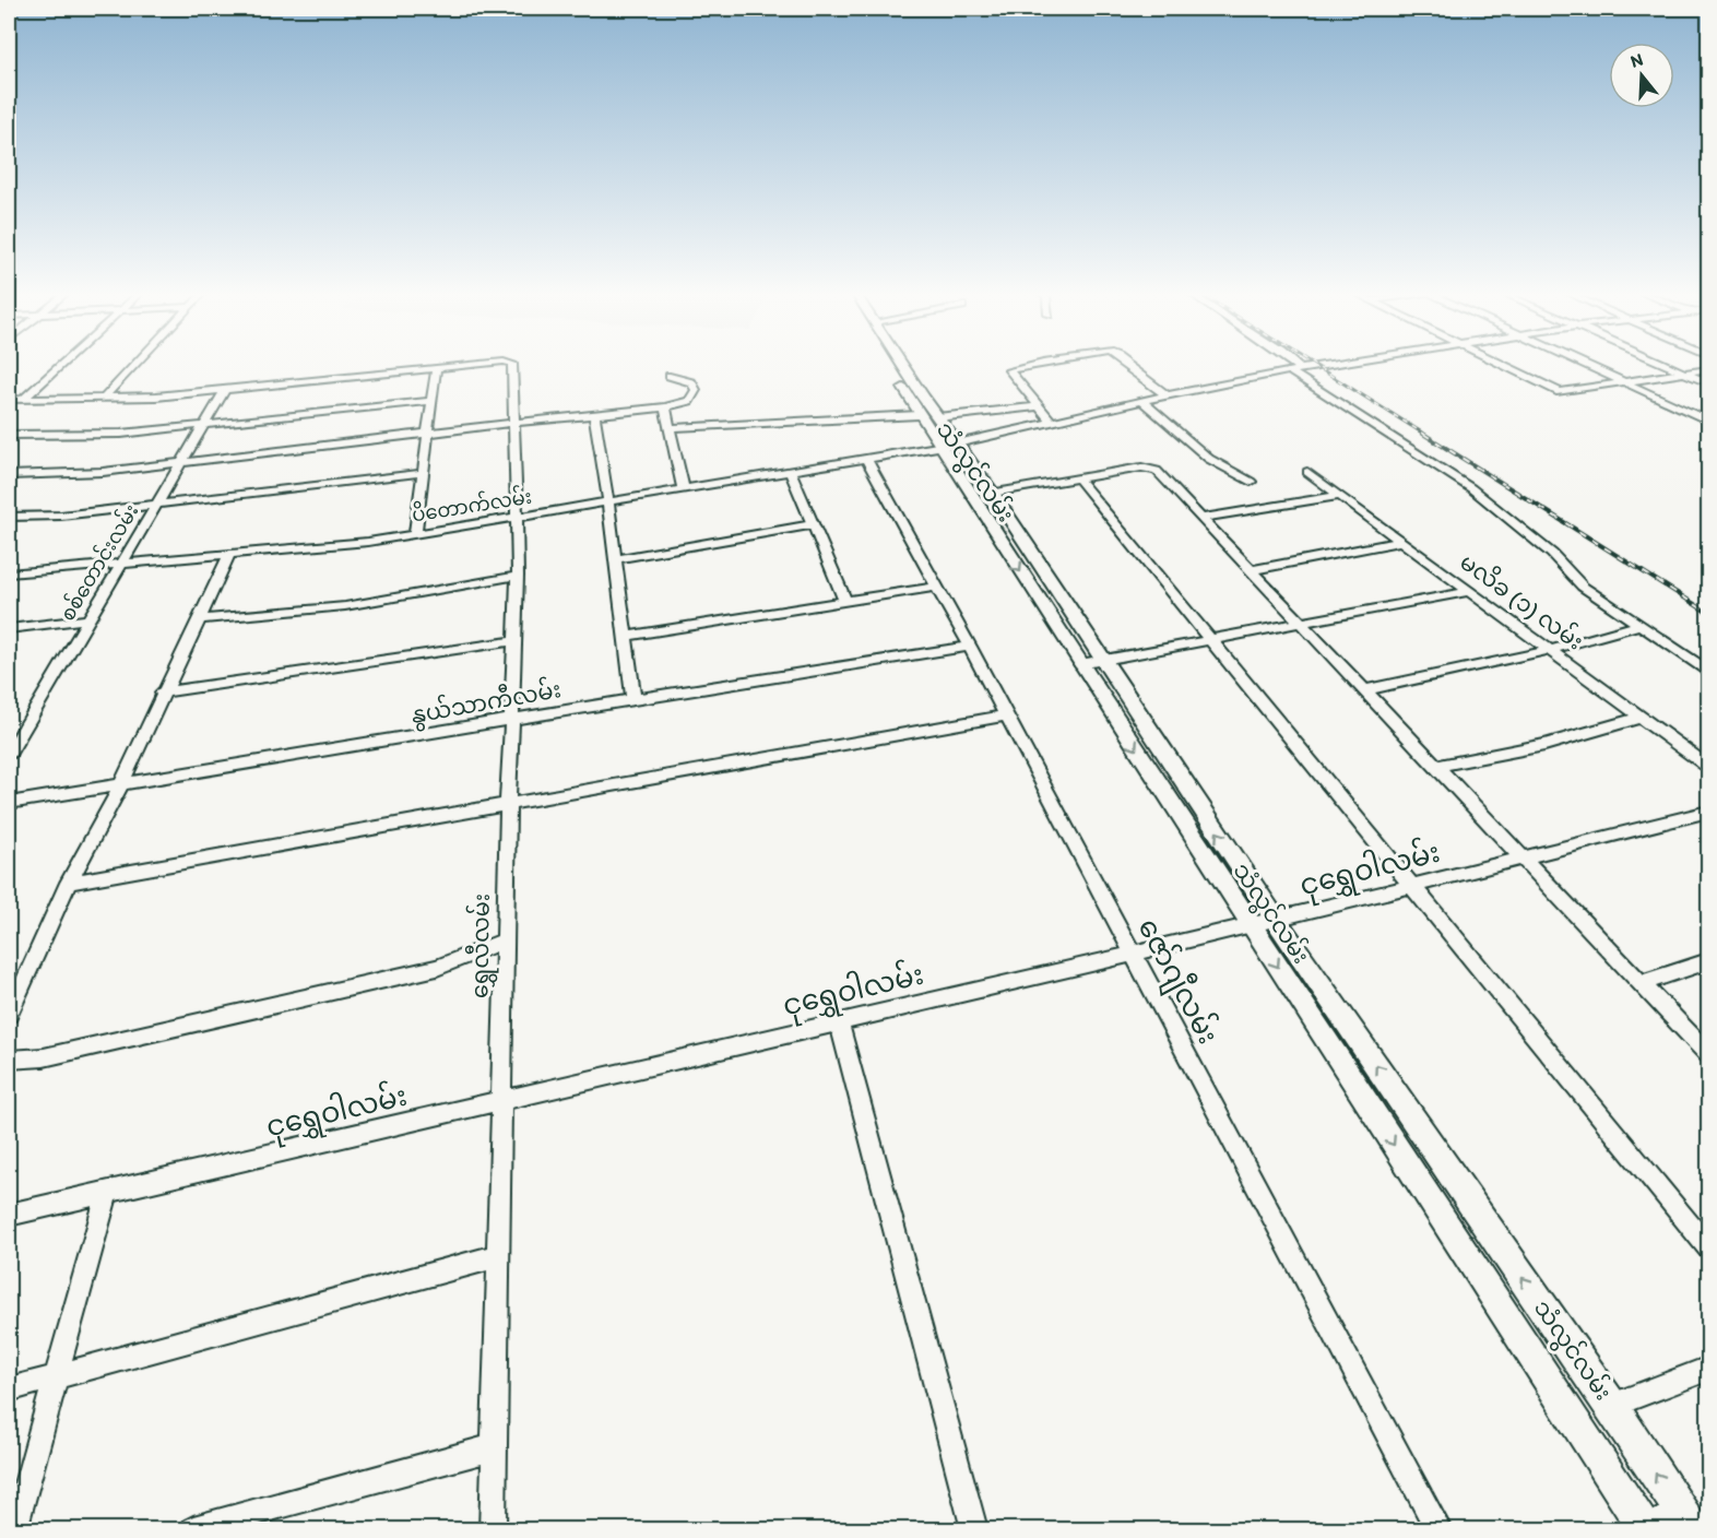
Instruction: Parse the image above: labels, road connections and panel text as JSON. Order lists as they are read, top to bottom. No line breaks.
{"streets":{"main road":["သံလွင်လမ်း"],"street":["ပိတောက်လမ်း","စစ်တောင်းလမ်း","မလိခ (၁) လမ်း","နွယ်သာကီလမ်း","ငုရွှေဝါလမ်း","ရွှေလီလမ်း","ဇော်ဂျီလမ်း"]},"crossings":[["သံလွင်လမ်း","ပိတောက်လမ်း"],["သံလွင်လမ်း","ငုရွှေဝါလမ်း"],["ပိတောက်လမ်း","စစ်တောင်းလမ်း"],["ပိတောက်လမ်း","ရွှေလီလမ်း"],["ပိတောက်လမ်း","ဇော်ဂျီလမ်း"],["နွယ်သာကီလမ်း","ရွှေလီလမ်း"],["နွယ်သာကီလမ်း","ဇော်ဂျီလမ်း"],["ငုရွှေဝါလမ်း","ရွှေလီလမ်း"],["ငုရွှေဝါလမ်း","ဇော်ဂျီလမ်း"]],"north":"top"}
